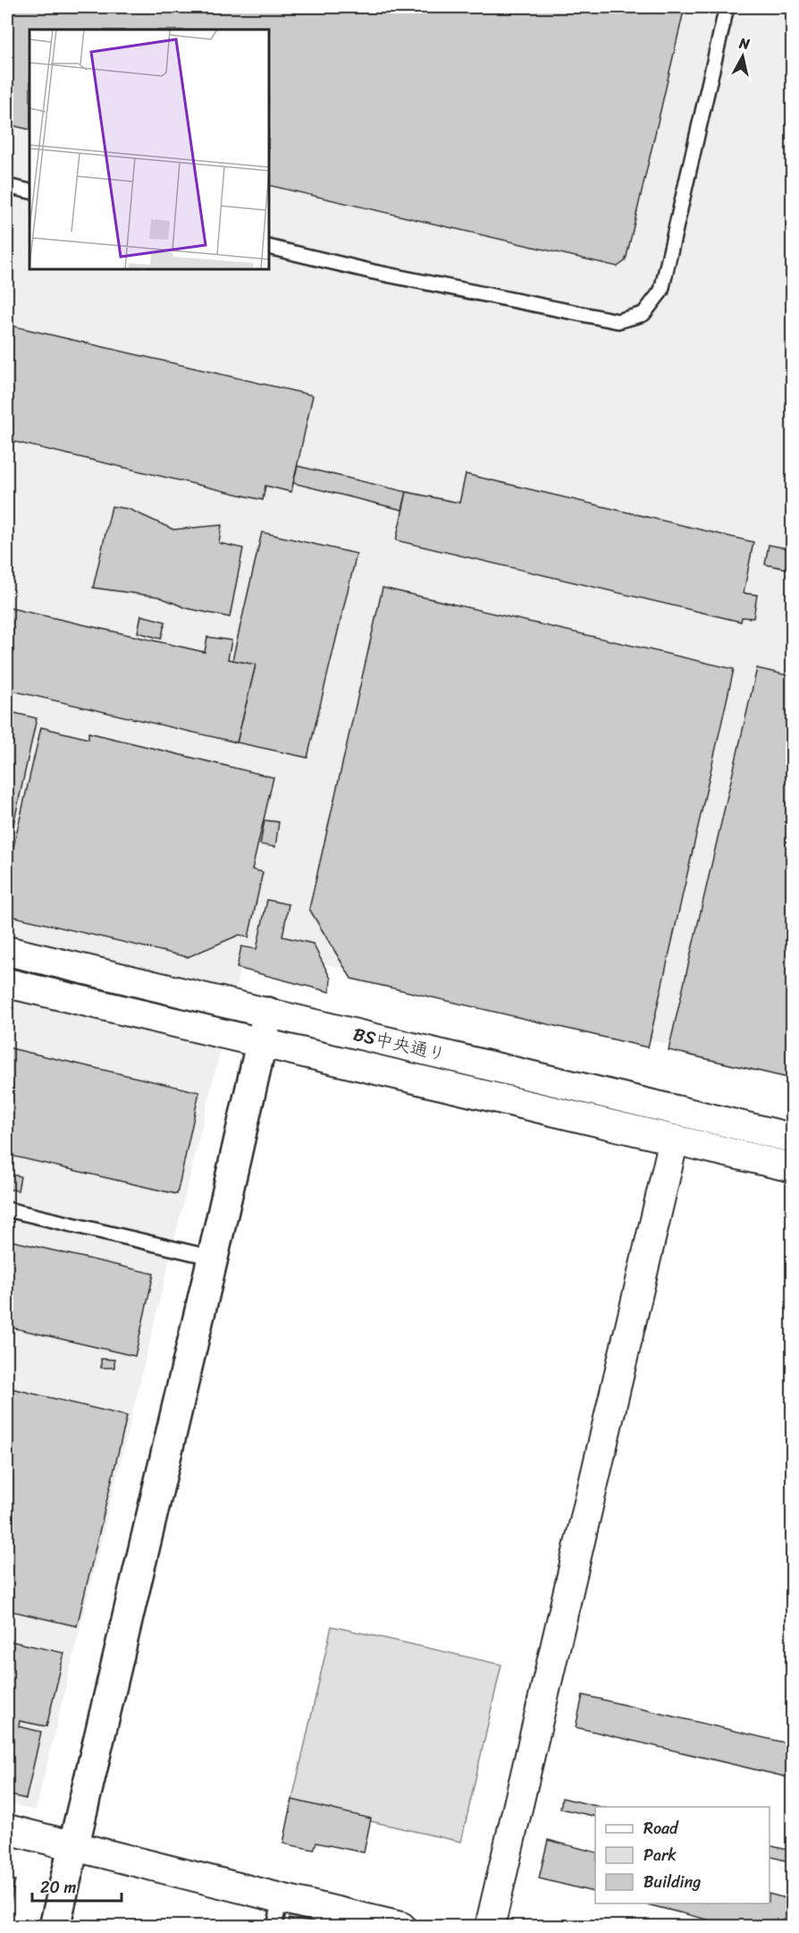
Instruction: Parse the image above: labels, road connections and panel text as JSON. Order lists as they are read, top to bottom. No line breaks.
{"streets":{"street":["BS中央通り"]},"legend":["Road","Park","Building"],"scale_bar":"20 m","north":"top"}
